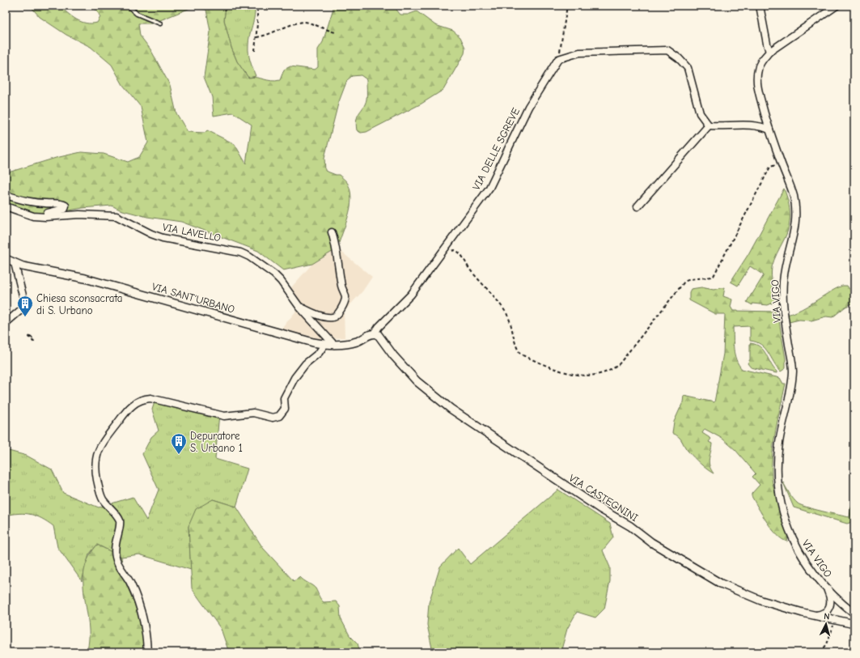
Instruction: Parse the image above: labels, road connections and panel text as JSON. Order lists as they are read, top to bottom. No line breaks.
{"streets":{"street":["VIA DELLE SGREVE","VIA LAVELLO","VIA SANT'URBANO","VIA VIGO","VIA CASTEGNINI"]},"crossings":[["VIA DELLE SGREVE","VIA SANT'URBANO"],["VIA DELLE SGREVE","VIA CASTEGNINI"],["VIA LAVELLO","VIA SANT'URBANO"],["VIA SANT'URBANO","VIA CASTEGNINI"],["VIA VIGO","VIA CASTEGNINI"]],"places":{"building":["Chiesa sconsacrata di S. Urbano","Depuratore S. Urbano 1"]},"north":"top"}
